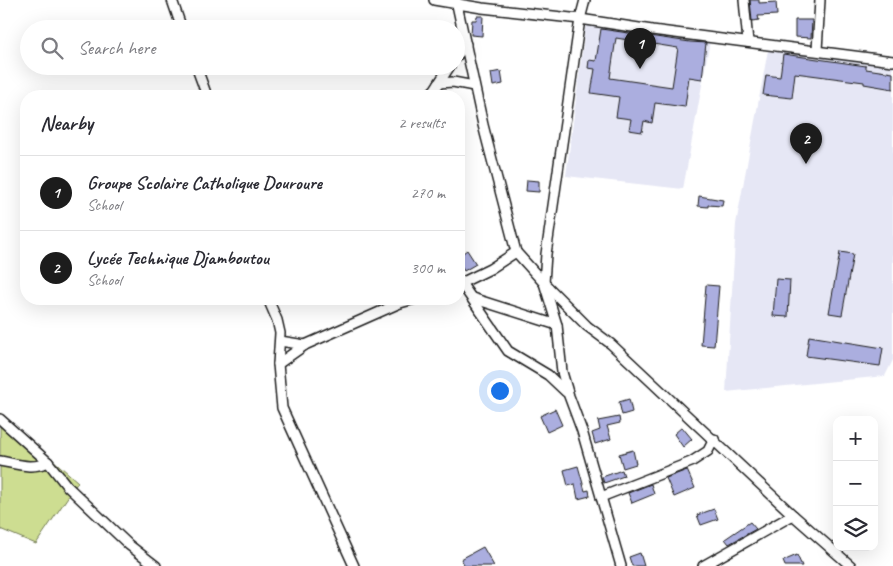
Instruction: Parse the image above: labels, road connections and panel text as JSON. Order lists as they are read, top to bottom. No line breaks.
{"page":{"search":"Search here","pins":["1","2"],"heading":["Nearby","2 results"],"list":[{"mark":"1","name":"Groupe Scolaire Catholique Douroure","note":"School","value":"270 m"},{"mark":"2","name":"Lycée Technique Djamboutou","note":"School","value":"300 m"}],"map_buttons":["+","−"]}}
